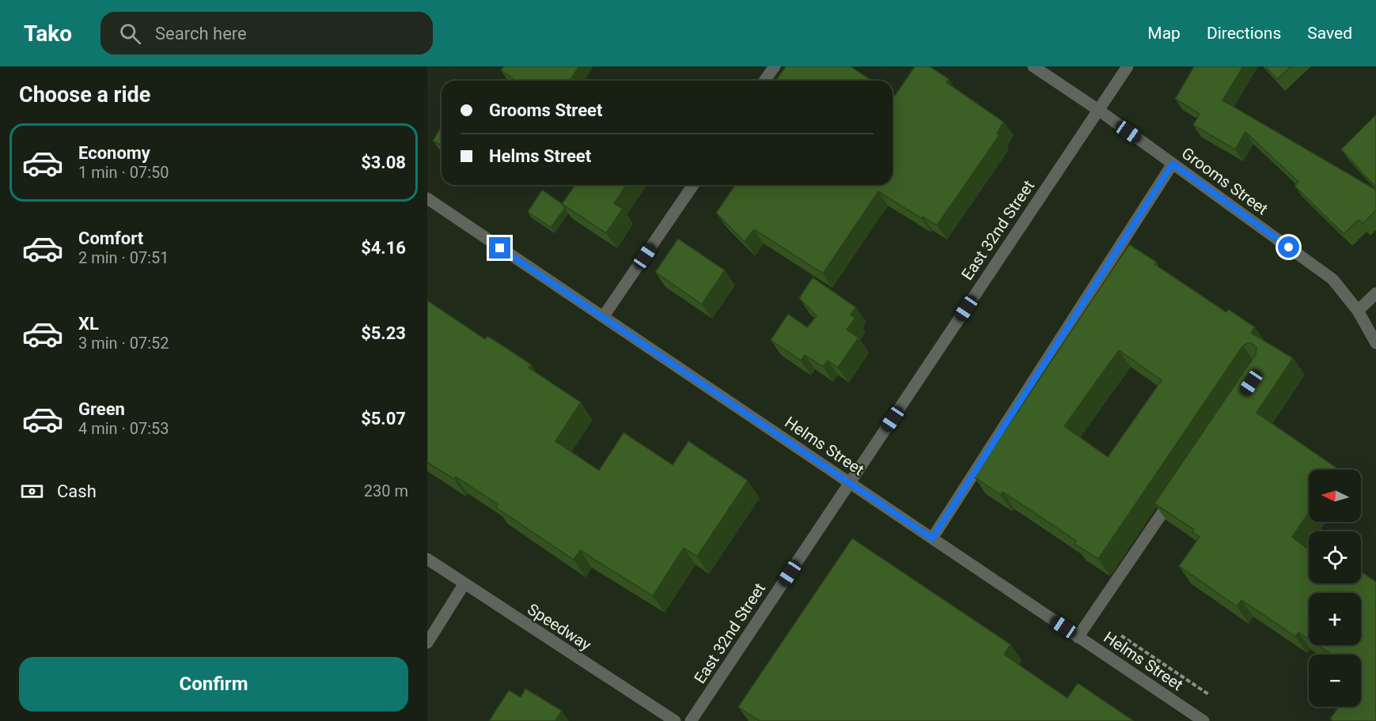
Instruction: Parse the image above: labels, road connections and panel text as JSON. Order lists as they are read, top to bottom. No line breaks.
{"streets":{"street":["Grooms Street","East 32nd Street","Helms Street","Speedway"]},"crossings":[["Grooms Street","East 32nd Street"],["East 32nd Street","Helms Street"]],"north":"left","page":{"header":"Tako","search":"Search here","nav":["Map","Directions","Saved"],"heading":"Choose a ride","banner":["Grooms Street","Helms Street"],"list":[{"name":"Economy","note":"1 min · 07:50","value":"$3.08"},{"name":"Comfort","note":"2 min · 07:51","value":"$4.16"},{"name":"XL","note":"3 min · 07:52","value":"$5.23"},{"name":"Green","note":"4 min · 07:53","value":"$5.07"}],"pay":["Cash","230 m"],"map_buttons":["+","−"],"buttons":"Confirm"}}
